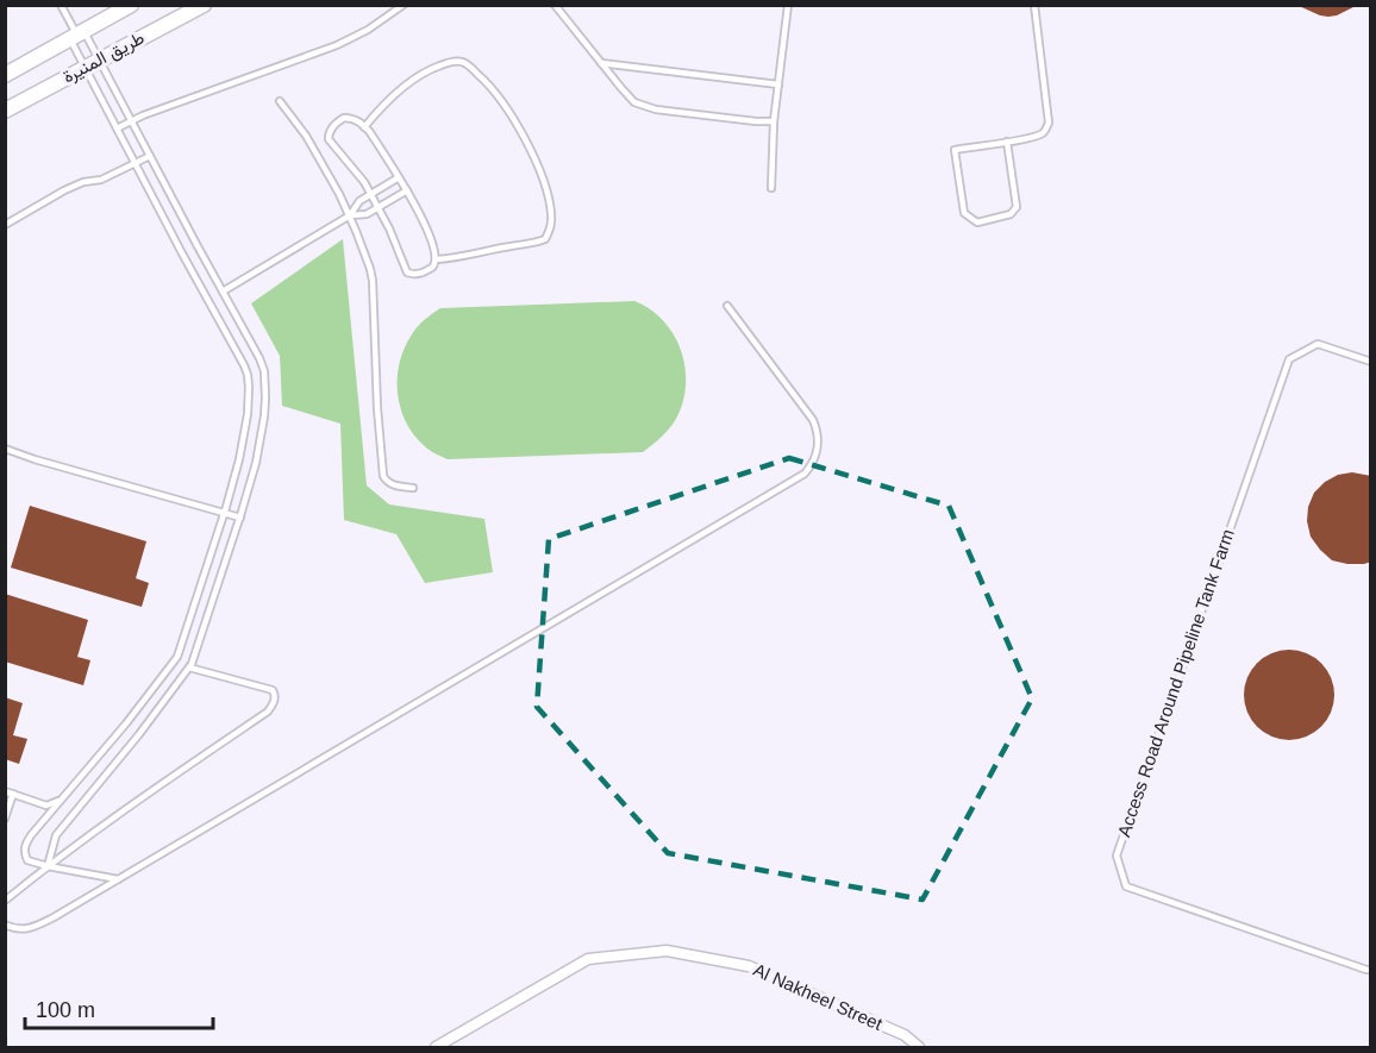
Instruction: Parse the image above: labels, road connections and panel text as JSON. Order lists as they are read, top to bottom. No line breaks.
{"streets":{"street":["طريق المنيرة","Al Nakheel Street"],"lane":["Access Road Around Pipeline Tank Farm"]},"scale_bar":"100 m"}
